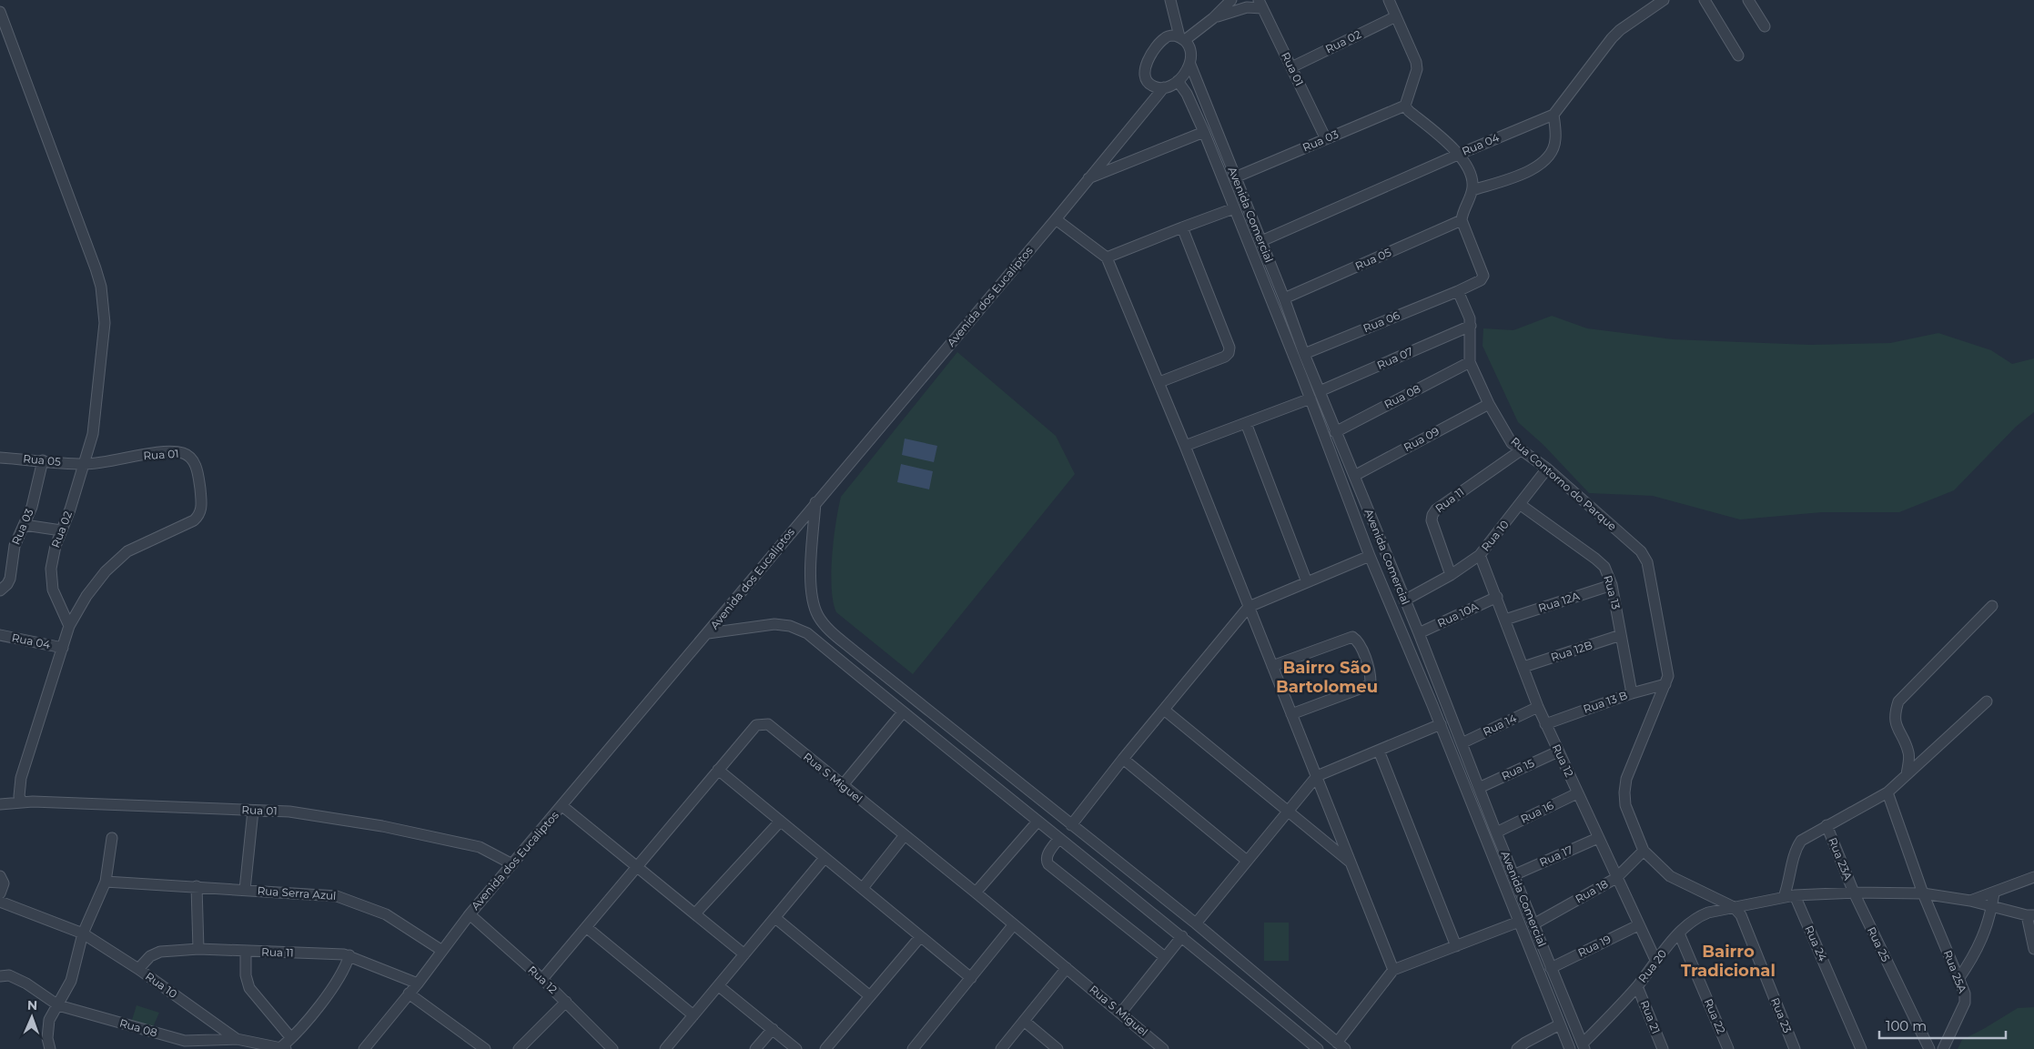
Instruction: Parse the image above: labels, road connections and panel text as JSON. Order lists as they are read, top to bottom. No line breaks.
{"streets":{"street":["Rua 02","Rua 01","Rua 03","Rua 04","Avenida Comercial","Rua 05","Avenida dos Eucaliptos","Rua 06","Rua 07","Rua 08","Rua 09","Rua Contorno do Parque","Rua 11","Rua 10","Rua 13","Rua 12A","Rua 10A","Rua 12B","Rua 13 B","Rua 14","Rua 12","Rua 15","Rua S Miguel","Rua 16","Rua 17","Rua 23A","Rua 18","Rua Serra Azul","Rua 24","Rua 25","Rua 19","Rua 20","Rua 25A","Rua 23","Rua 22","Rua 21"]},"crossings":[["Rua 02","Rua 01"],["Rua 02","Rua 05"],["Rua 01","Rua 03"],["Rua 01","Rua 05"],["Rua 01","Avenida dos Eucaliptos"],["Rua 01","Rua Serra Azul"],["Rua 03","Avenida Comercial"],["Rua 03","Rua 05"],["Rua 04","Avenida Comercial"],["Avenida Comercial","Rua 05"],["Avenida Comercial","Avenida dos Eucaliptos"],["Avenida Comercial","Rua 06"],["Avenida Comercial","Rua 07"],["Avenida Comercial","Rua 08"],["Avenida Comercial","Rua 09"],["Avenida Comercial","Rua 10"],["Avenida Comercial","Rua 10A"],["Avenida Comercial","Rua 14"],["Avenida Comercial","Rua 15"],["Avenida Comercial","Rua 16"],["Avenida Comercial","Rua 17"],["Avenida Comercial","Rua 18"],["Avenida Comercial","Rua 19"],["Avenida Comercial","Rua 20"],["Avenida dos Eucaliptos","Rua 11"],["Avenida dos Eucaliptos","Rua 12"],["Avenida dos Eucaliptos","Rua Serra Azul"],["Rua 06","Rua Contorno do Parque"],["Rua 07","Rua Contorno do Parque"],["Rua 08","Rua Contorno do Parque"],["Rua 08","Rua 10"],["Rua 09","Rua Contorno do Parque"],["Rua Contorno do Parque","Rua 11"],["Rua Contorno do Parque","Rua 10"],["Rua Contorno do Parque","Rua 13 B"],["Rua Contorno do Parque","Rua 18"],["Rua Contorno do Parque","Rua 20"],["Rua Contorno do Parque","Rua 23"],["Rua 11","Rua 10"],["Rua 10","Rua 13"],["Rua 10","Rua 12"],["Rua 13","Rua 12A"],["Rua 13","Rua 12B"],["Rua 13","Rua 13 B"],["Rua 12A","Rua 12"],["Rua 10A","Rua 12"],["Rua 12B","Rua 12"],["Rua 13 B","Rua 12"],["Rua 14","Rua 12"],["Rua 12","Rua 15"],["Rua 12","Rua S Miguel"],["Rua 12","Rua 16"],["Rua 12","Rua 17"],["Rua 12","Rua 18"],["Rua 12","Rua 19"],["Rua 12","Rua 20"],["Rua 23A","Rua 25"],["Rua 20","Rua 23"],["Rua 20","Rua 22"],["Rua 20","Rua 21"]],"districts":["Bairro São Bartolomeu","Bairro Tradicional"],"scale_bar":"100 m","north":"top"}
